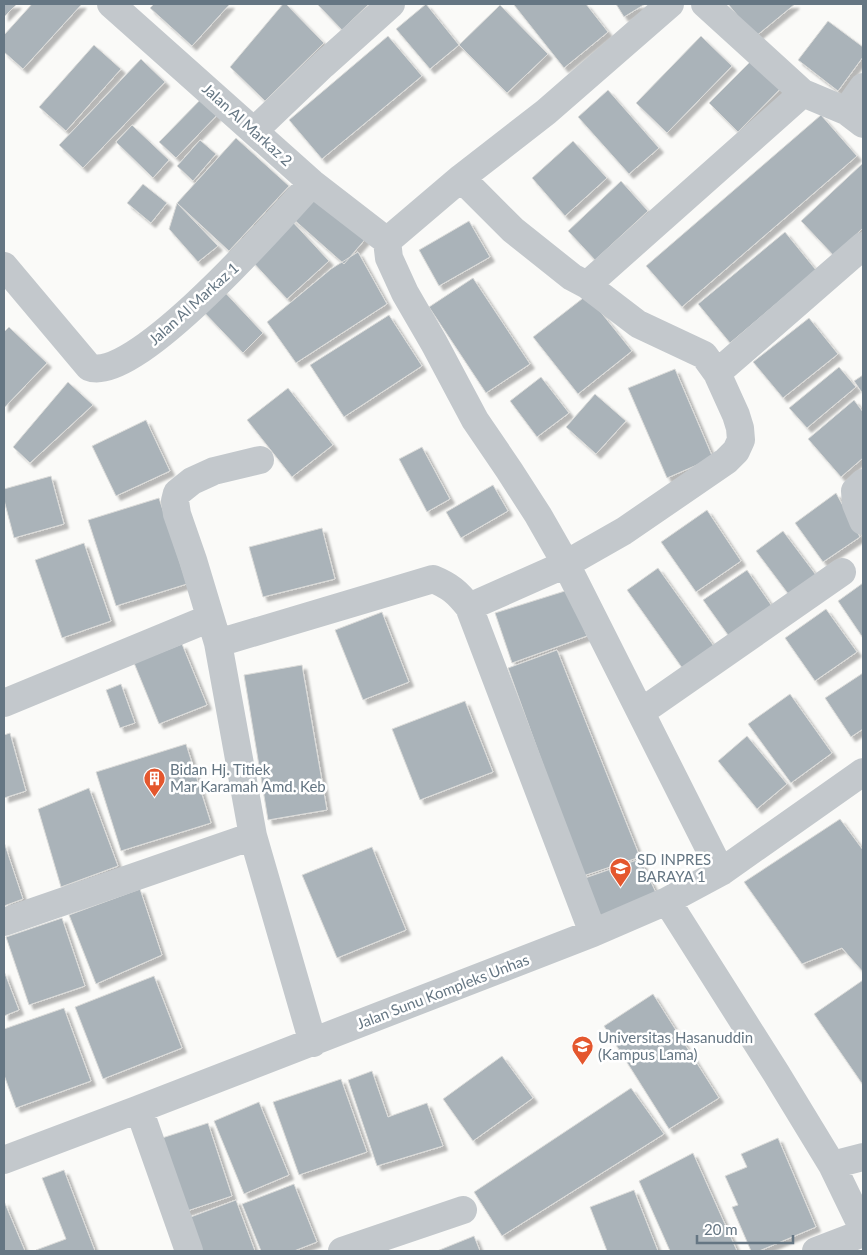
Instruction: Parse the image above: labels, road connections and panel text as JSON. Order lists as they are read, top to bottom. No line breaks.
{"streets":{"street":["Jalan Al Markaz 2","Jalan Al Markaz 1","Jalan Sunu Kompleks Unhas"]},"crossings":[["Jalan Al Markaz 2","Jalan Al Markaz 1"]],"places":{"building":["Bidan Hj. Titiek Mar Karamah Amd. Keb"],"school or university":["SD INPRES BARAYA 1","Universitas Hasanuddin (Kampus Lama)"]},"scale_bar":"20 m"}
